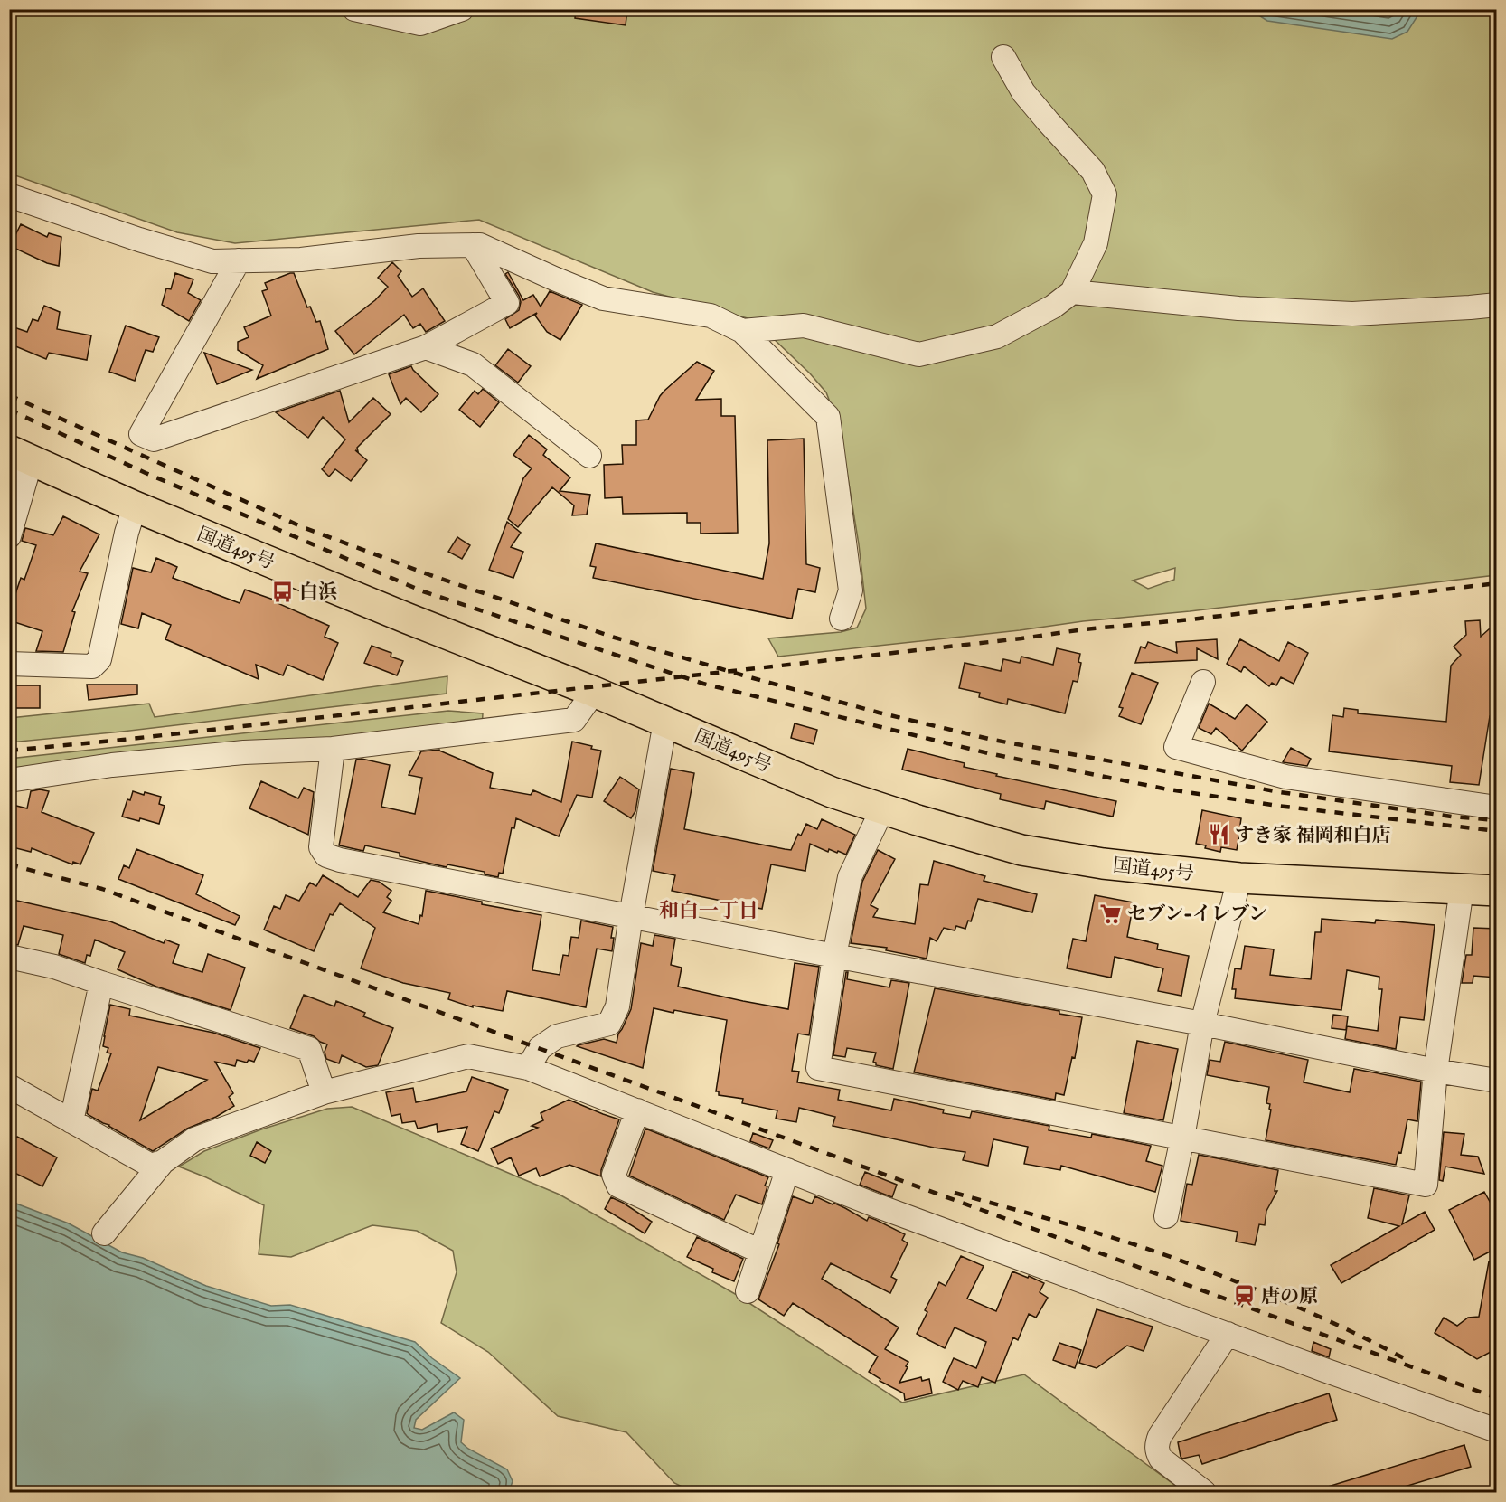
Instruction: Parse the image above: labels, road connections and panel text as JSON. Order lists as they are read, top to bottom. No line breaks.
{"streets":{"highway":["国道495号"]},"districts":["和白一丁目"],"places":{"bus stop":["白浜"],"restaurant":["すき家 福岡和白店"],"supermarket":["セブン-イレブン"],"station":["唐の原"]}}
